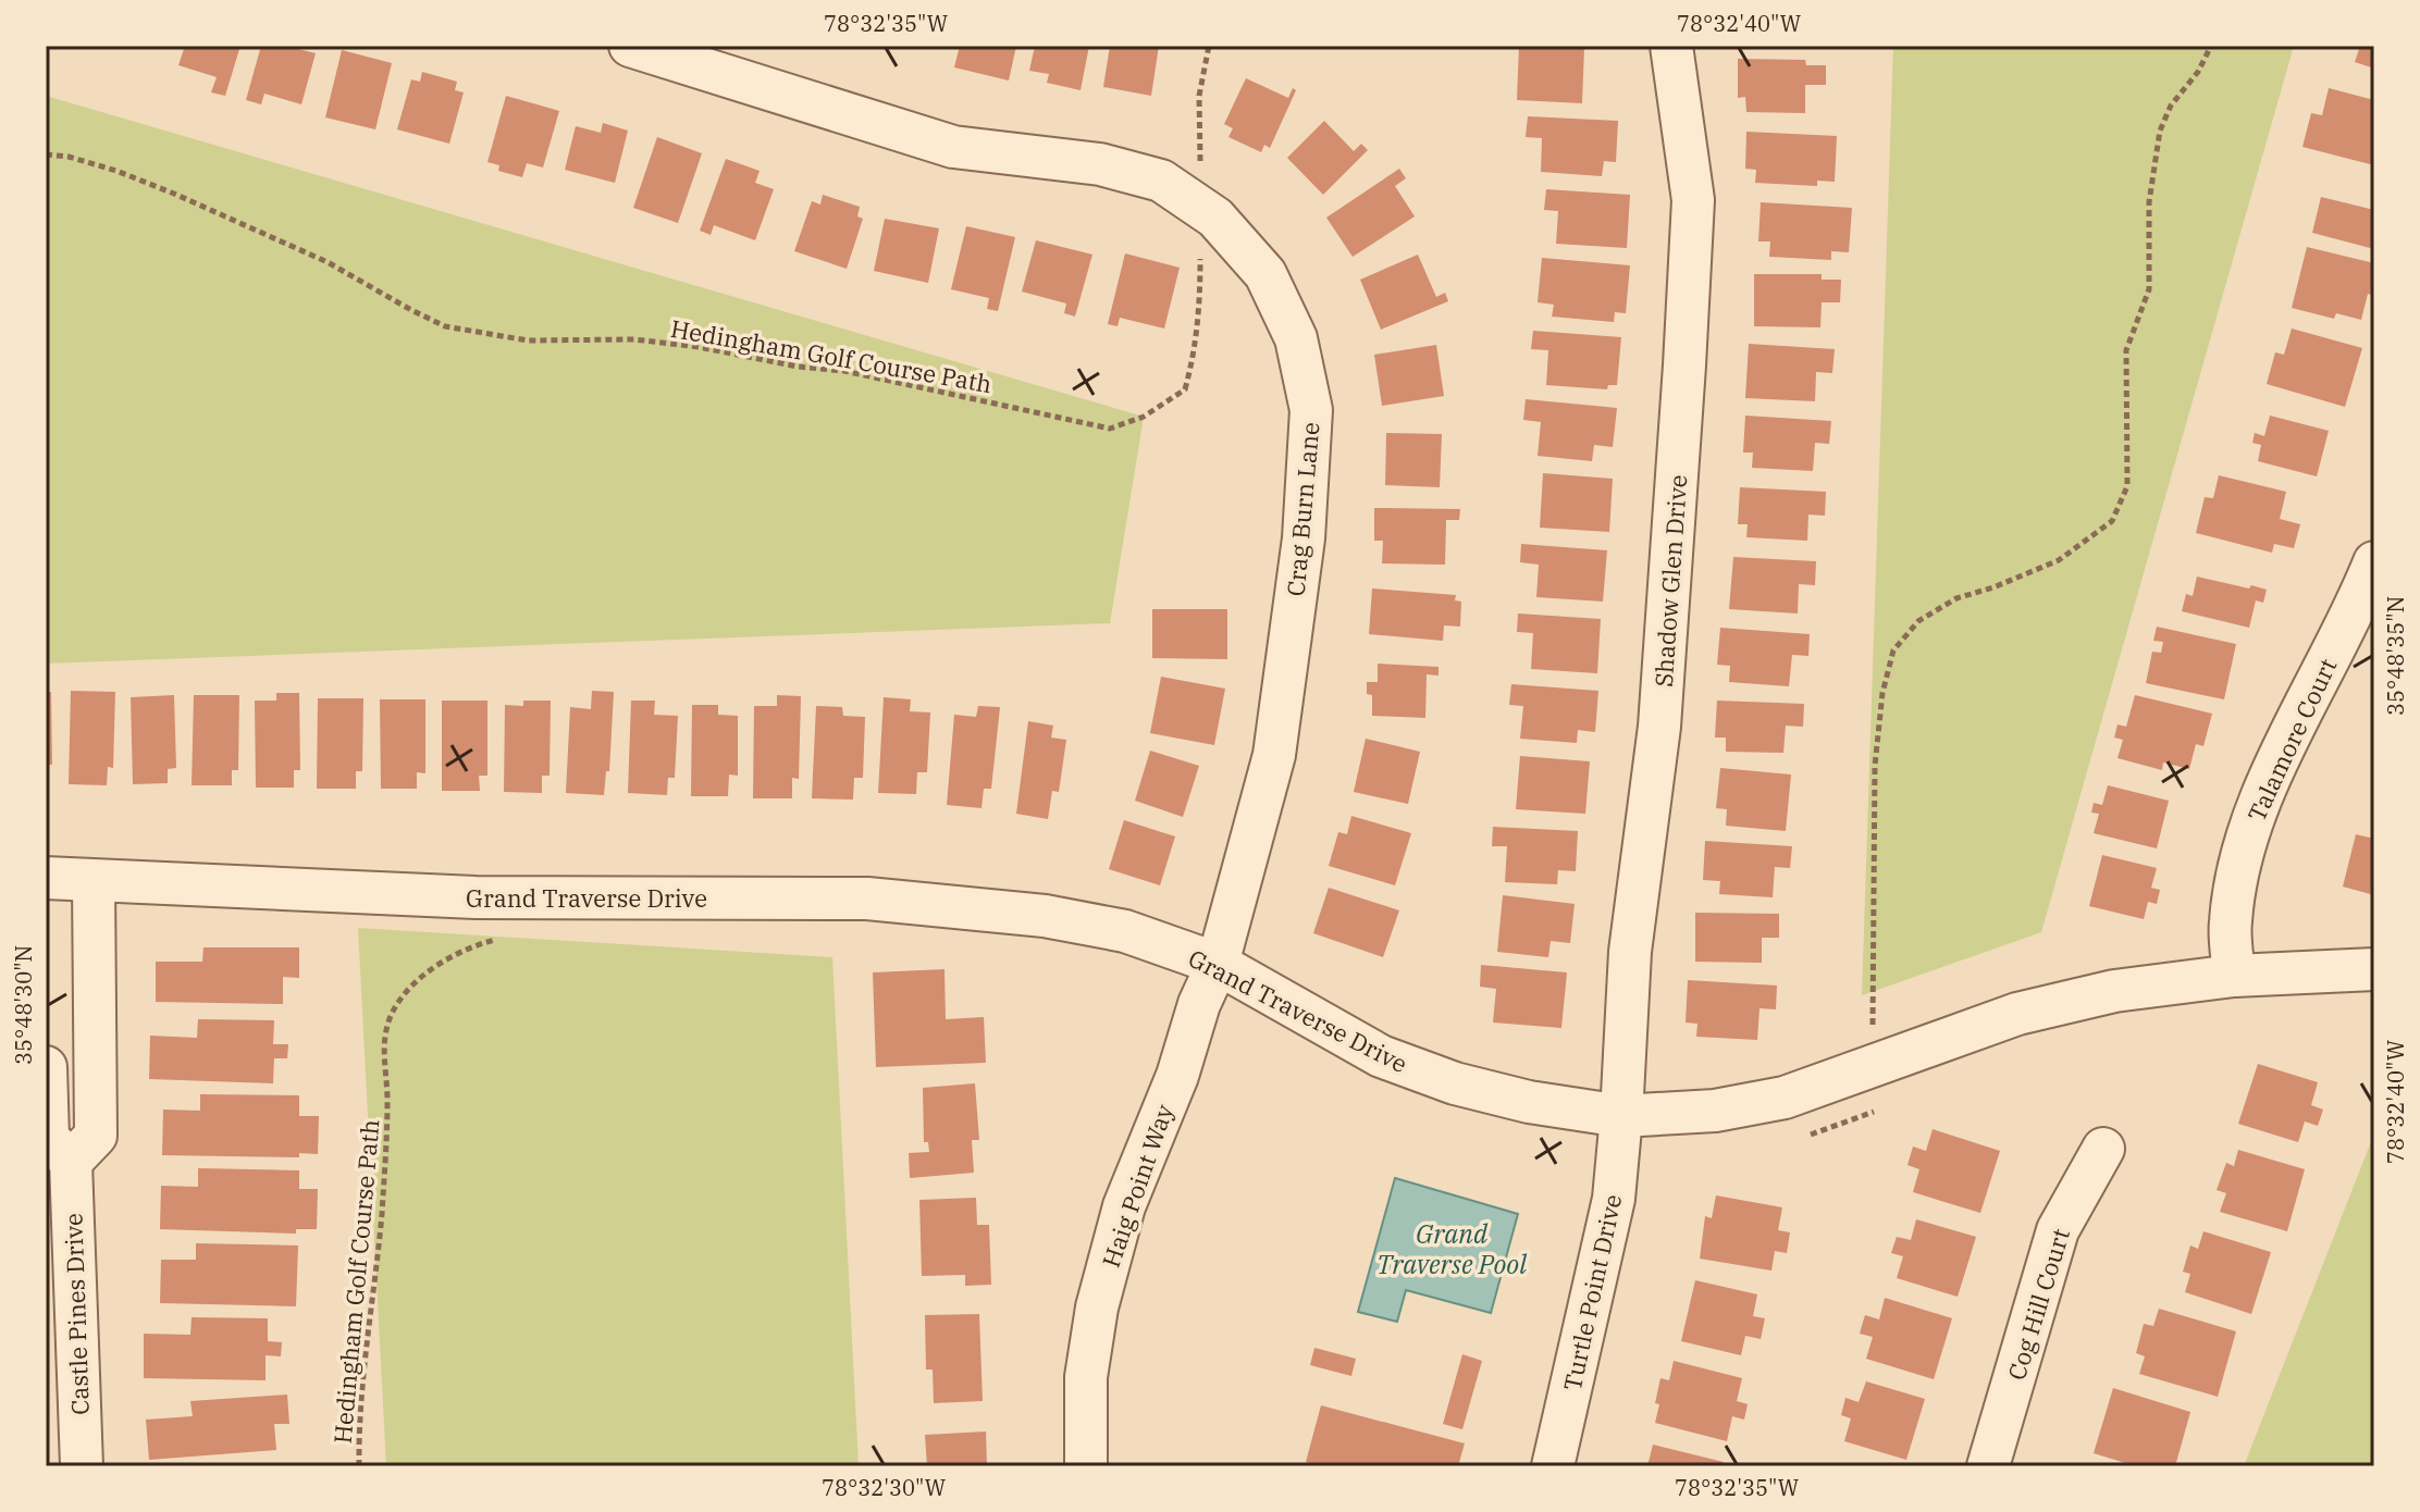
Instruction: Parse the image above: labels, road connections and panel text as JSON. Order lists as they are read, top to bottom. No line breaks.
{"streets":{"street":["Crag Burn Lane","Shadow Glen Drive","Talamore Court","Grand Traverse Drive","Haig Point Way","Turtle Point Drive","Cog Hill Court","Castle Pines Drive"],"path":["Hedingham Golf Course Path"]},"crossings":[["Hedingham Golf Course Path","Crag Burn Lane"],["Crag Burn Lane","Grand Traverse Drive"],["Crag Burn Lane","Haig Point Way"],["Shadow Glen Drive","Grand Traverse Drive"],["Shadow Glen Drive","Turtle Point Drive"],["Talamore Court","Grand Traverse Drive"],["Grand Traverse Drive","Haig Point Way"],["Grand Traverse Drive","Turtle Point Drive"]],"water":["Grand Traverse Pool"],"coordinates":["78°32'35\"W","78°32'40\"W","35°48'35\"N","35°48'30\"N","78°32'30\"W"]}
